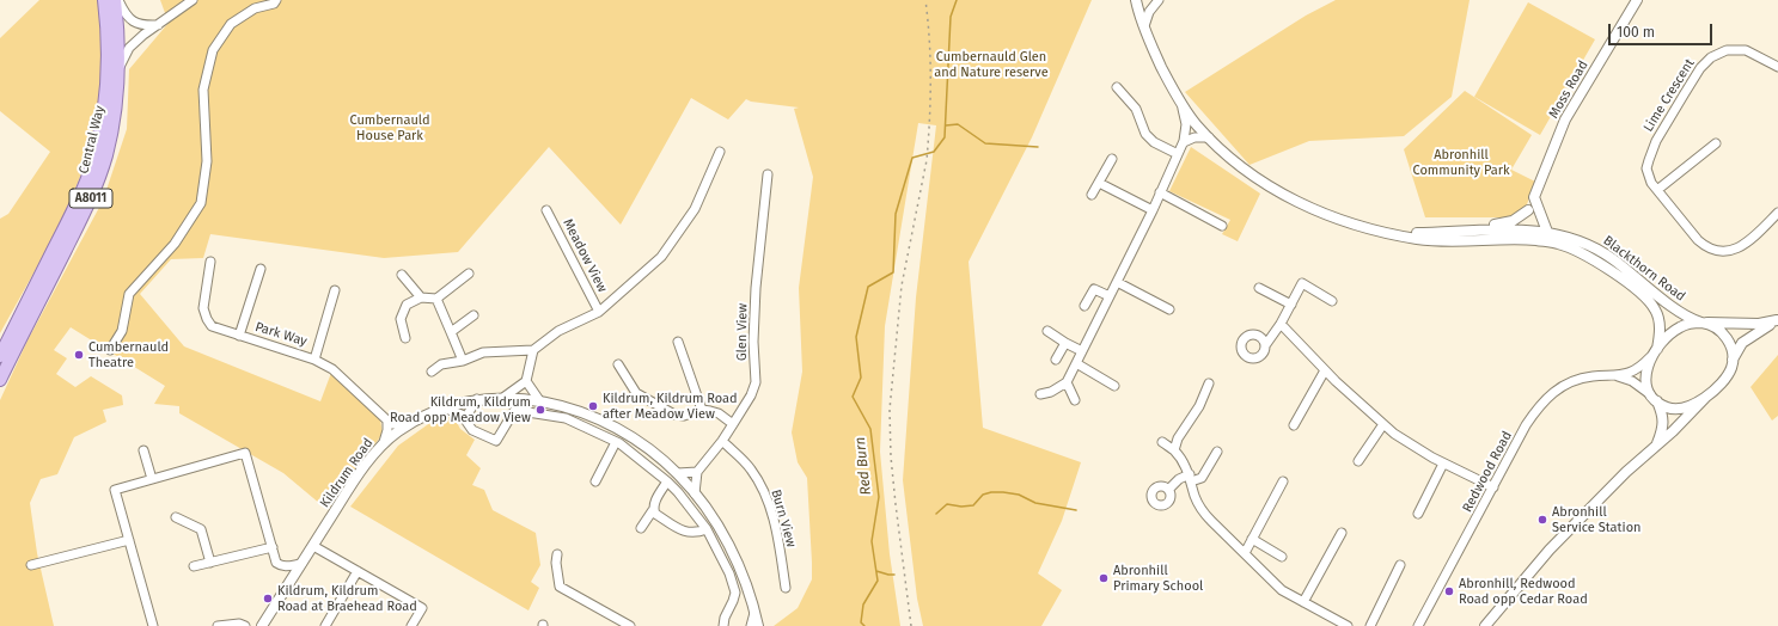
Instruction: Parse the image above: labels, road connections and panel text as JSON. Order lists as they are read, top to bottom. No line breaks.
{"streets":{"main road":["Central Way","A8011"],"street":["Moss Road","Lime Crescent","Meadow View","Blackthorn Road","Glen View","Park Way","Redwood Road","Kildrum Road","Burn View"]},"crossings":[["Moss Road","Blackthorn Road"],["Blackthorn Road","Redwood Road"],["Glen View","Burn View"]],"water":["Red Burn"],"parks":["Cumbernauld Glen and Nature reserve","Cumbernauld House Park","Abronhill Community Park"],"places":["Cumbernauld Theatre","Kildrum, Kildrum Road after Meadow View","Kildrum, Kildrum Road opp Meadow View","Abronhill Service Station","Abronhill Primary School","Abronhill, Redwood Road opp Cedar Road","Kildrum, Kildrum Road at Braehead Road"],"scale_bar":"100 m"}
